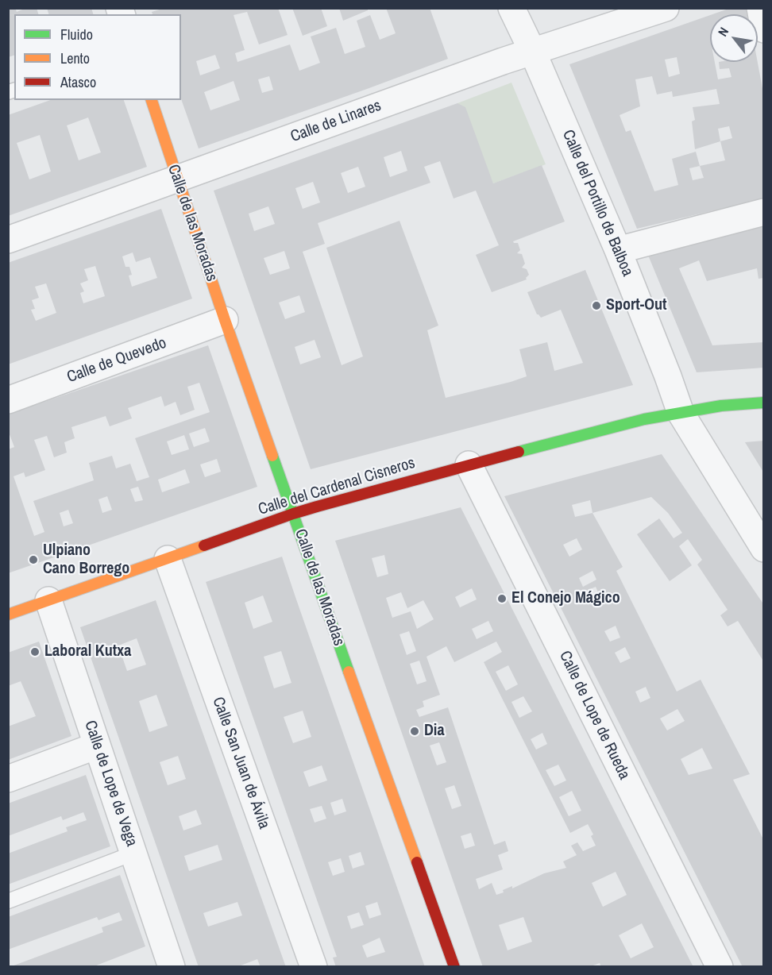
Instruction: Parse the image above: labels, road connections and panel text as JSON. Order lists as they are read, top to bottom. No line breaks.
{"streets":{"street":["Calle de Linares","Calle del Portillo de Balboa","Calle de las Moradas","Calle de Quevedo","Calle del Cardenal Cisneros","Calle de Lope de Rueda","Calle San Juan de Ávila","Calle de Lope de Vega"]},"crossings":[["Calle de Linares","Calle del Portillo de Balboa"],["Calle de Linares","Calle de las Moradas"],["Calle del Portillo de Balboa","Calle del Cardenal Cisneros"],["Calle de las Moradas","Calle de Quevedo"],["Calle de las Moradas","Calle del Cardenal Cisneros"],["Calle del Cardenal Cisneros","Calle de Lope de Rueda"],["Calle del Cardenal Cisneros","Calle San Juan de Ávila"],["Calle del Cardenal Cisneros","Calle de Lope de Vega"]],"places":["Sport-Out","Ulpiano Cano Borrego","El Conejo Mágico","Laboral Kutxa","Dia"],"legend":["Fluido","Lento","Atasco"],"north":"top left"}
